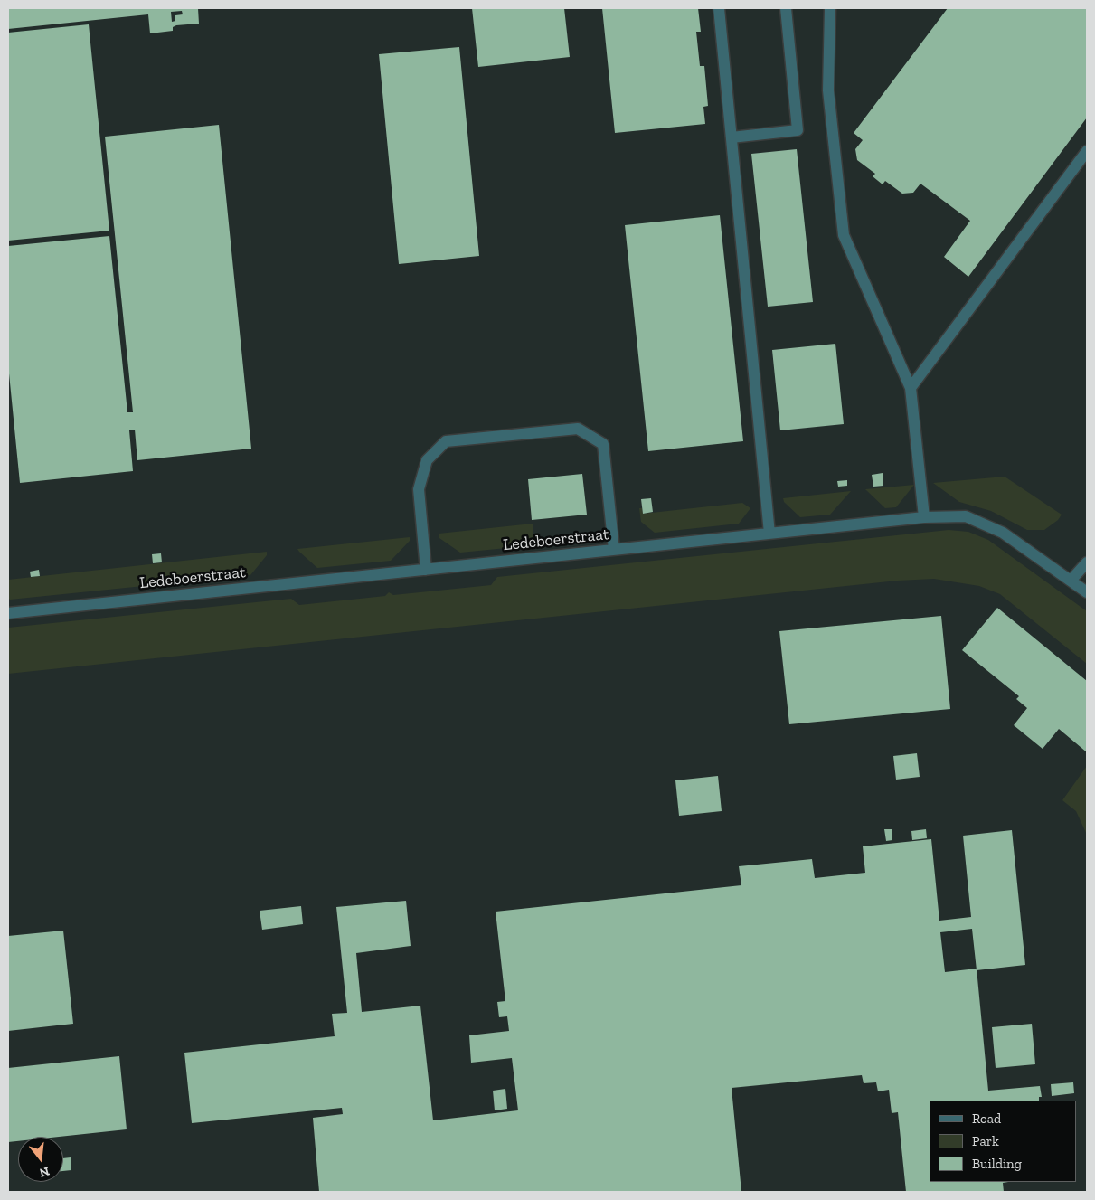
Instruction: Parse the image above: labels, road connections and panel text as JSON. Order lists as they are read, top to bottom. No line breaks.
{"streets":{"street":["Ledeboerstraat"]},"legend":["Road","Park","Building"],"north":"bottom"}
